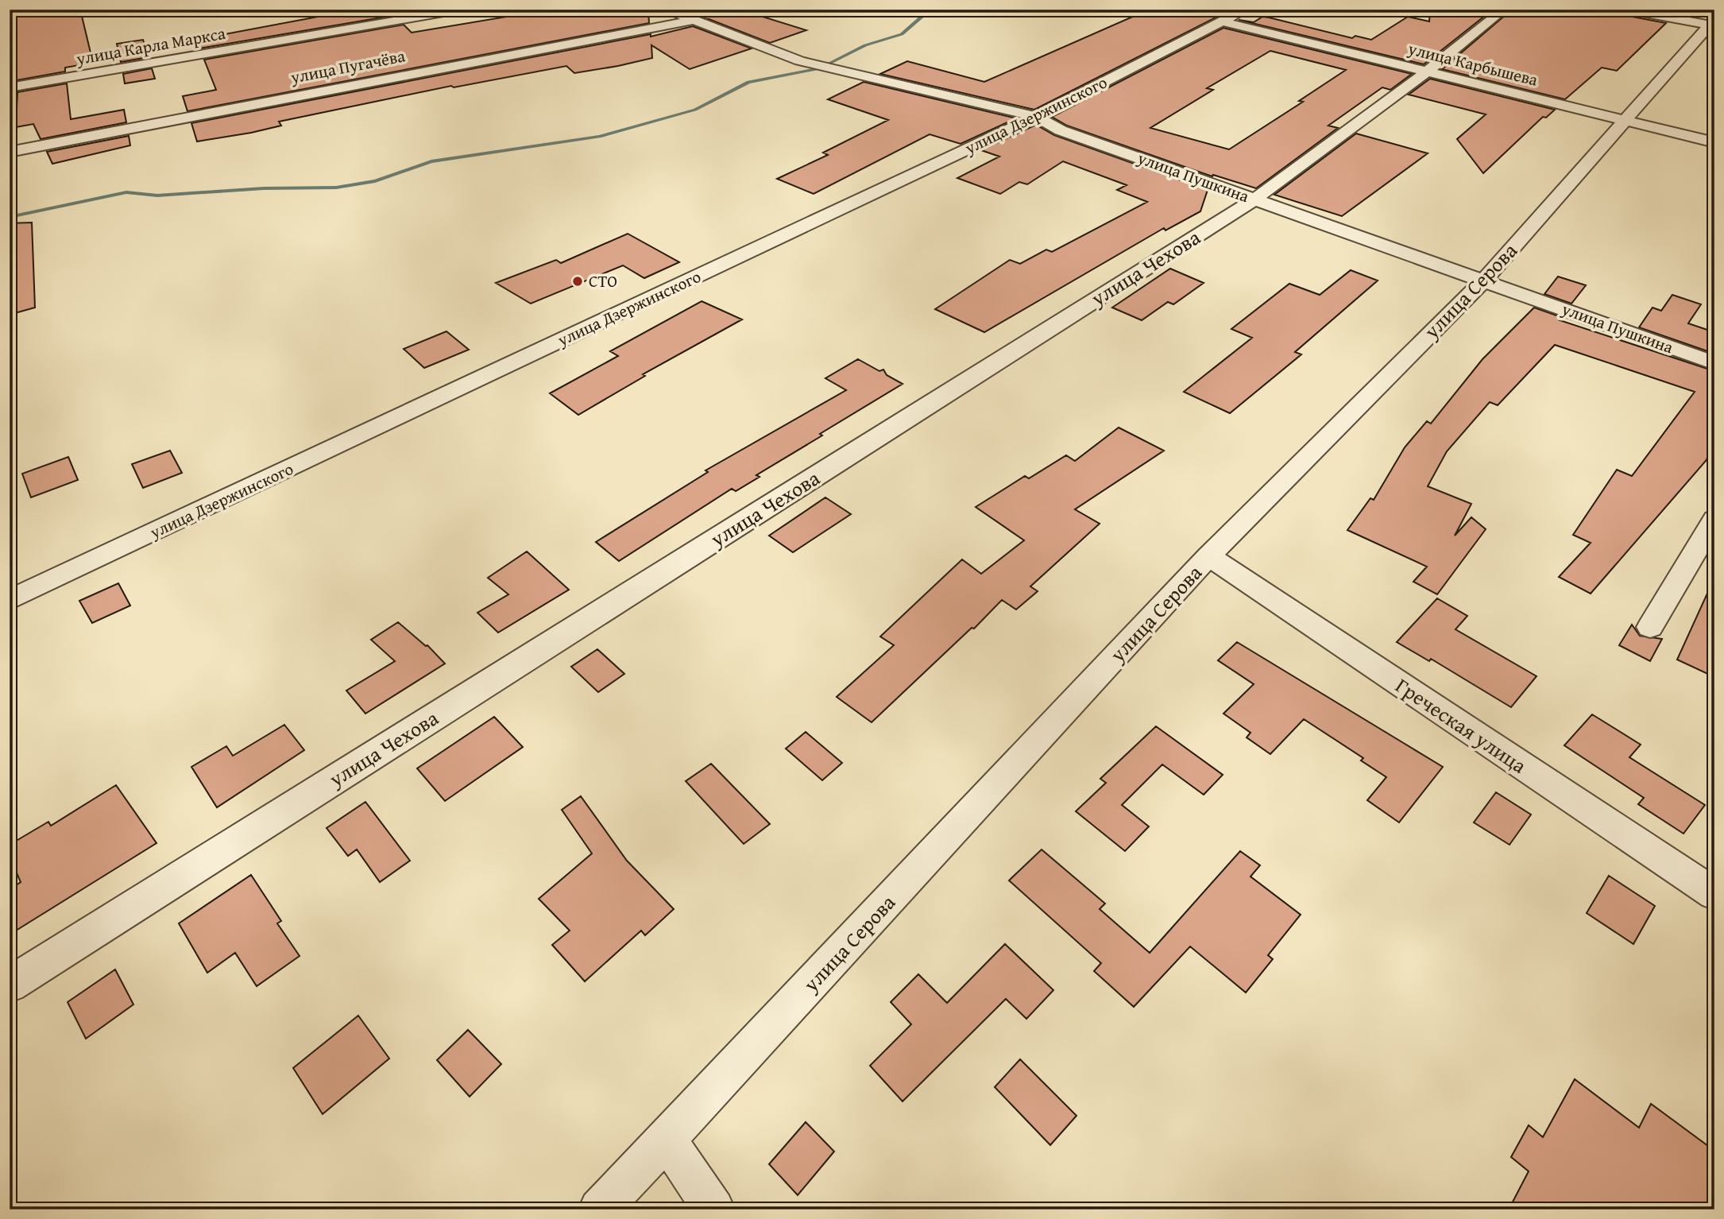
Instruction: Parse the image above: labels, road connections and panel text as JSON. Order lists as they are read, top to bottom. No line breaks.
{"streets":{"street":["улица Карла Маркса","улица Карбышева","улица Пугачёва","улица Дзержинского","улица Пушкина","улица Чехова","улица Серова","Греческая улица"]},"crossings":[["улица Карбышева","улица Дзержинского"],["улица Карбышева","улица Чехова"],["улица Карбышева","улица Серова"],["улица Пугачёва","улица Пушкина"],["улица Дзержинского","улица Пушкина"],["улица Пушкина","улица Чехова"],["улица Пушкина","улица Серова"],["улица Серова","Греческая улица"]],"places":["СТО"]}
